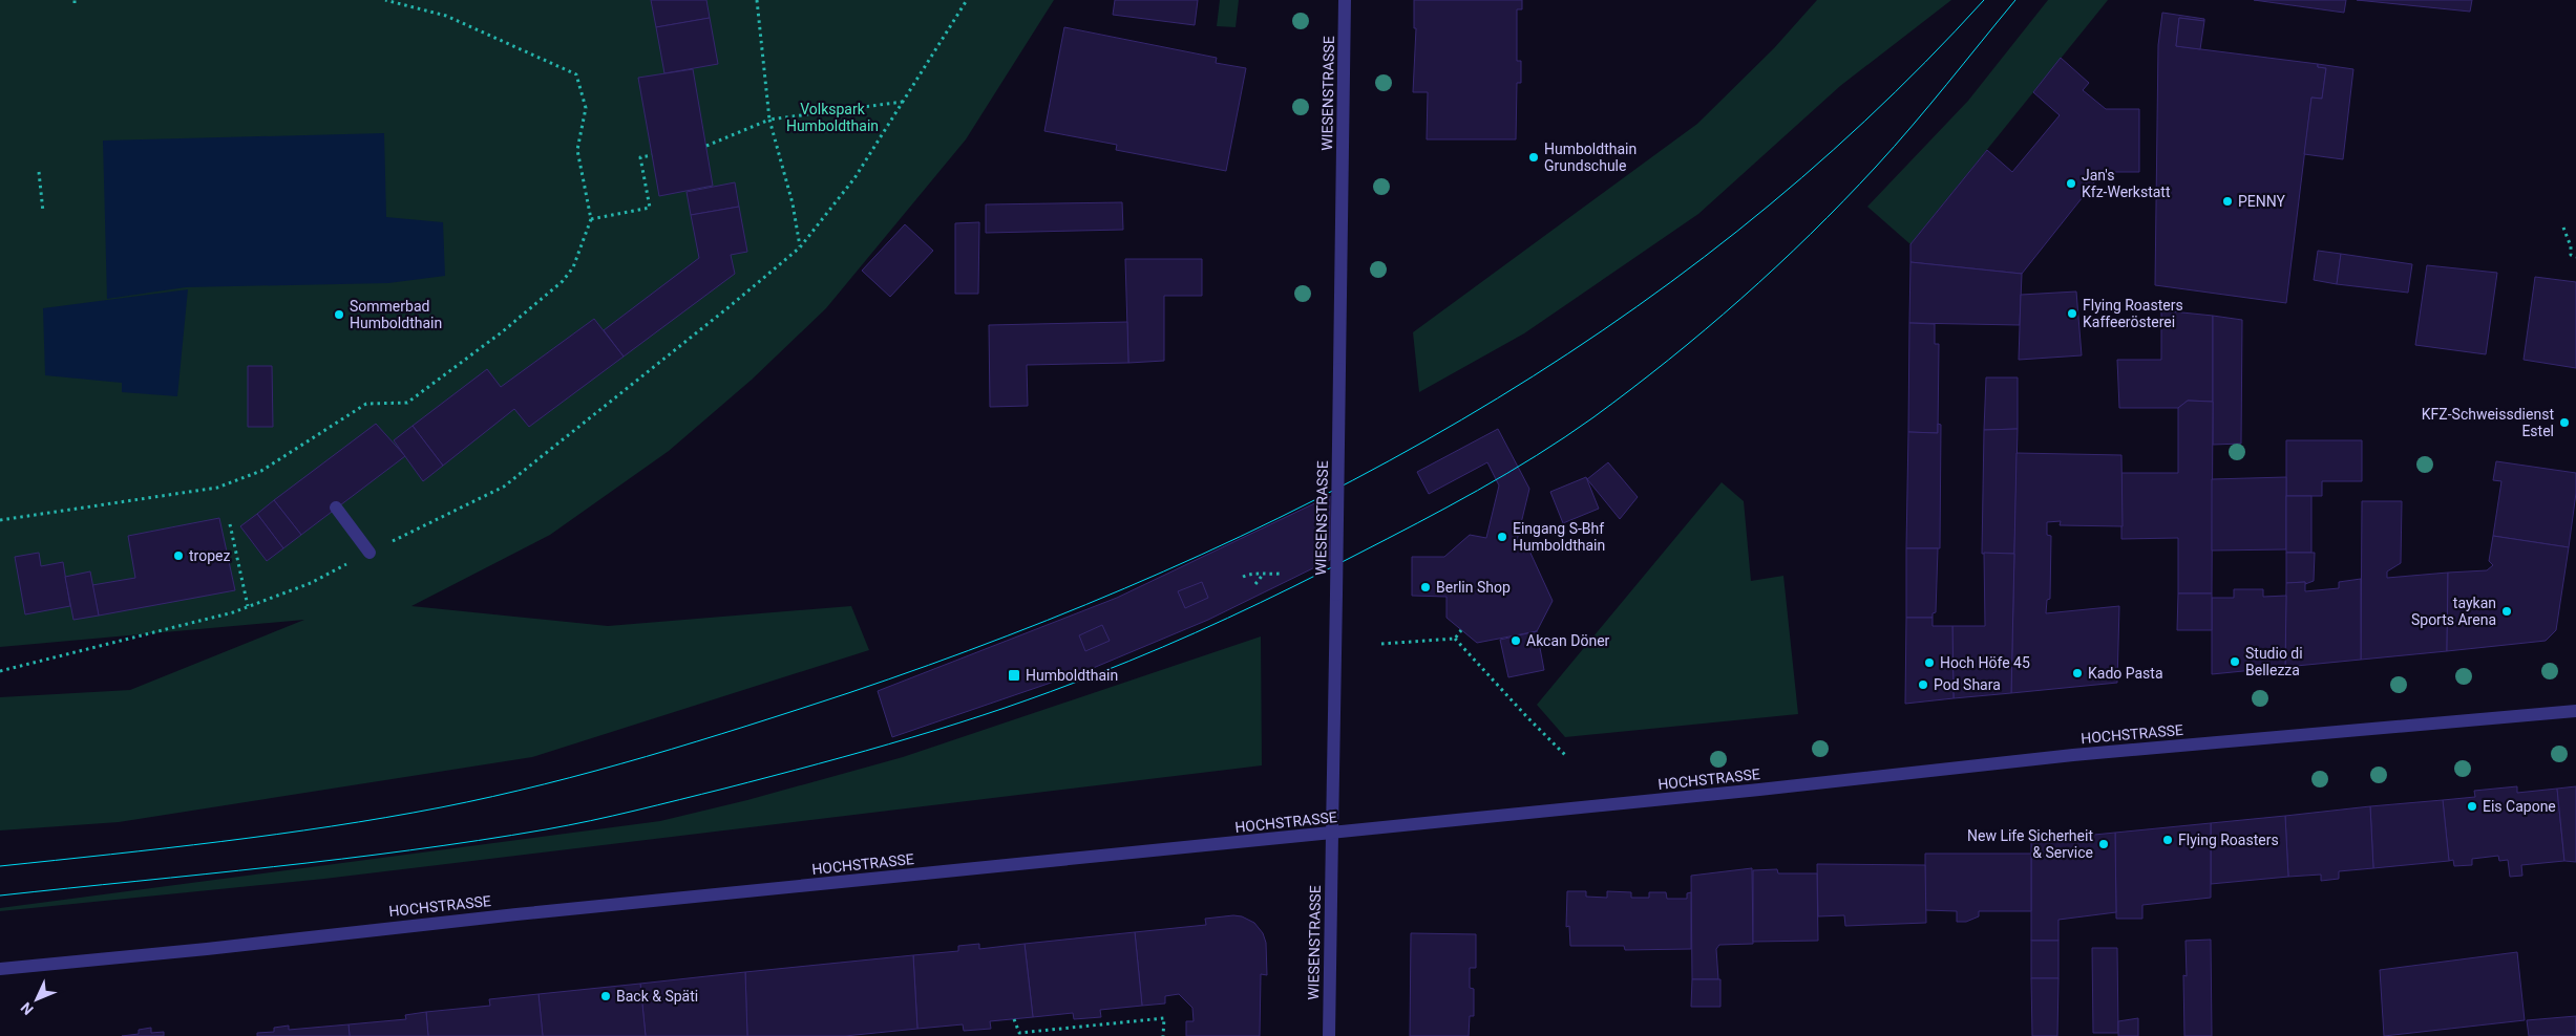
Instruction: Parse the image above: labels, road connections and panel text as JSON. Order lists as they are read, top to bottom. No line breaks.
{"streets":{"street":["WIESENSTRASSE","HOCHSTRASSE"]},"crossings":[["WIESENSTRASSE","HOCHSTRASSE"]],"parks":["Volkspark Humboldthain"],"places":{"other":["Humboldthain Grundschule","Jan's Kfz-Werkstatt","PENNY","Flying Roasters Kaffeerösterei","Sommerbad Humboldthain","KFZ-Schweissdienst Estel","Eingang S-Bhf Humboldthain","tropez","Berlin Shop","taykan Sports Arena","Akcan Döner","Studio di Bellezza","Hoch Höfe 45","Kado Pasta","Pod Shara","Eis Capone","Flying Roasters","New Life Sicherheit & Service","Back & Späti"],"transit":["Humboldthain"]},"north":"bottom left"}
